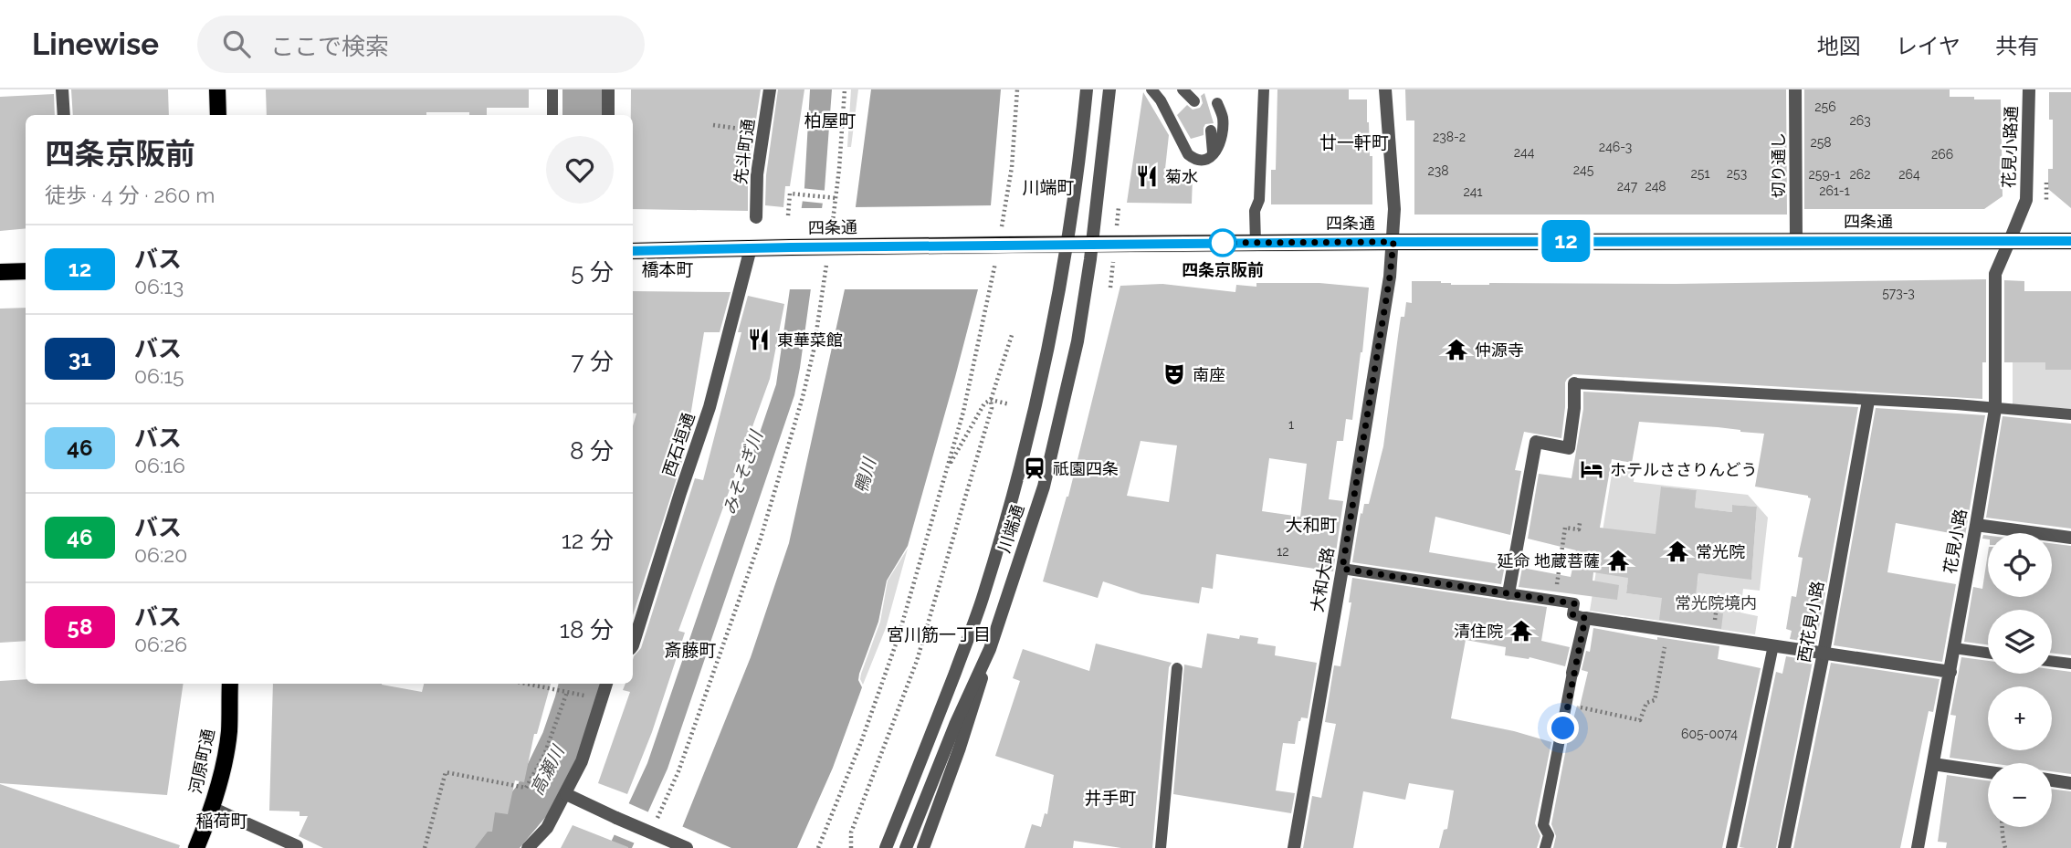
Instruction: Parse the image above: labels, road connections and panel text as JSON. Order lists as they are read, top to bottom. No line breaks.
{"streets":{"main road":["四条通","河原町通"],"street":["花見小路通","先斗町通","切り通し","西石垣通","川端通","花見小路","大和大路","西花見小路"]},"crossings":[["花見小路通","四条通"],["花見小路通","花見小路"],["切り通し","四条通"],["四条通","西石垣通"],["四条通","川端通"],["四条通","花見小路"],["四条通","大和大路"]],"districts":["柏屋町","廿一軒町","川端町","橋本町","大和町","宮川筋一丁目","斎藤町","井手町","稲荷町"],"water":["みそそぎ川","鴨川","高瀬川"],"parks":["常光院境内"],"places":{"restaurant":["菊水","東華菜館"],"other":["四条京阪前"],"temple":["仲源寺","常光院","延命 地蔵菩薩","清住院"],"theatre":["南座"],"station":["祇園四条"],"hotel":["ホテルささりんどう"]},"lines":["bus line 12"],"house_numbers":["256","263","238-2","258","246-3","244","266","245","238","251","253","259-1","262","264","247","248","261-1","241","573-3","1","12","605-0074"],"page":{"header":"Linewise","search":"ここで検索","nav":["地図","レイヤ","共有"],"on_map":"12","heading":["四条京阪前","徒歩 · 4 分 · 260 m"],"list":[{"mark":"12","name":"バス","note":"06:13","value":"5 分"},{"mark":"31","name":"バス","note":"06:15","value":"7 分"},{"mark":"46","name":"バス","note":"06:16","value":"8 分"},{"mark":"46","name":"バス","note":"06:20","value":"12 分"},{"mark":"58","name":"バス","note":"06:26","value":"18 分"}],"map_buttons":["+","−"]}}
